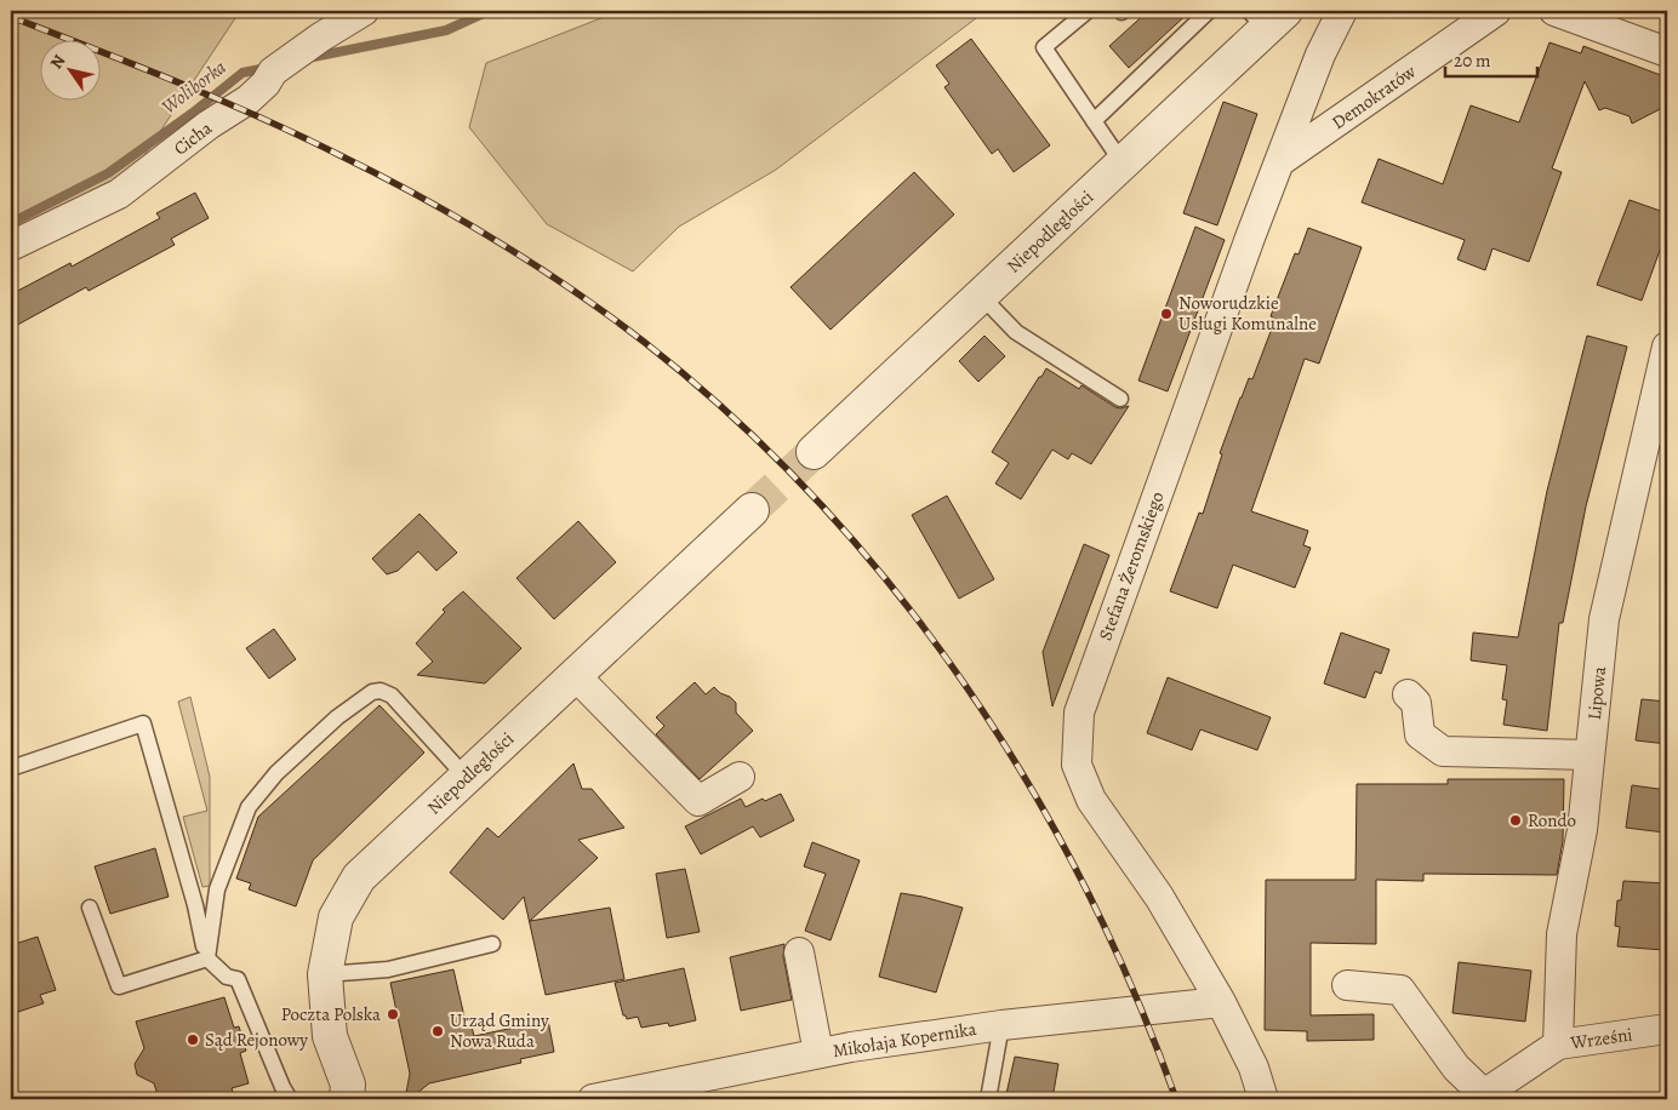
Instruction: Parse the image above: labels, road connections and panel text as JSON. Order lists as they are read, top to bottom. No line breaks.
{"streets":{"street":["Demokratów","Cicha","Niepodległości","Stefana Żeromskiego","Lipowa","Wrześni","Mikołaja Kopernika"]},"crossings":[["Demokratów","Stefana Żeromskiego"],["Stefana Żeromskiego","Mikołaja Kopernika"],["Lipowa","Wrześni"]],"water":["Woliborka"],"places":["Noworudzkie Usługi Komunalne","Rondo","Poczta Polska","Urząd Gminy Nowa Ruda","Sąd Rejonowy"],"scale_bar":"20 m","north":"top left"}
